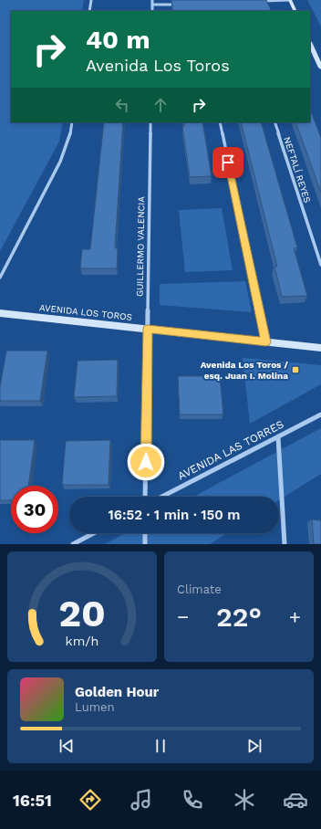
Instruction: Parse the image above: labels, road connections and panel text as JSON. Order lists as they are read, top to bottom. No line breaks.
{"streets":{"main road":["AVENIDA LOS TOROS"],"street":["NEFTALÍ REYES","GUILLERMO VALENCIA","AVENIDA LAS TORRES"]},"crossings":[["GUILLERMO VALENCIA","AVENIDA LOS TOROS"]],"places":{"transit":["Avenida Los Toros / esq. Juan I. Molina"]},"page":{"turn":["40 m","Avenida Los Toros"],"limit":"30","trip":"16:52 · 1 min · 150 m","tile":"Climate","heat":["−","22°","+"],"song":["Golden Hour","Lumen"],"tabs":"16:51","gauge":["20","km/h"]}}
